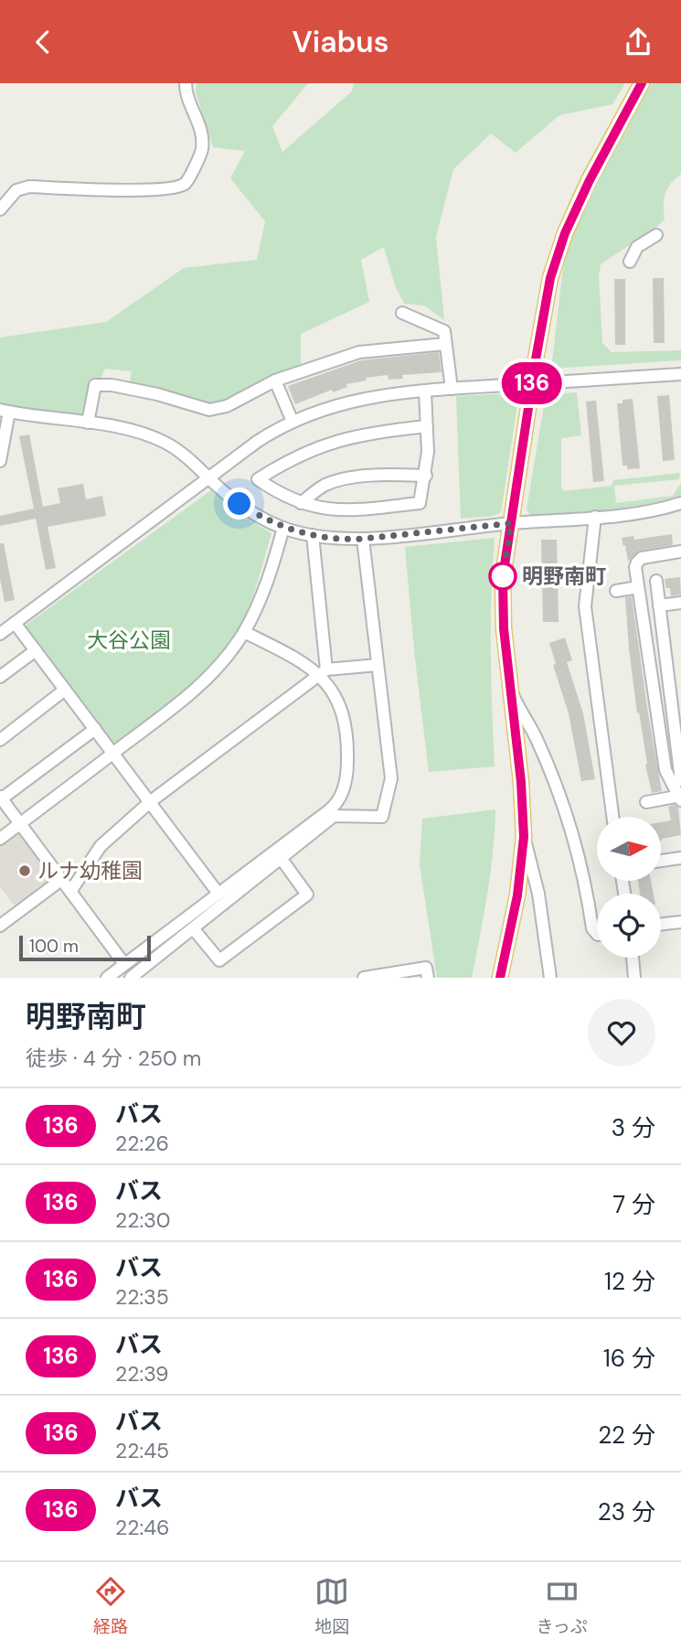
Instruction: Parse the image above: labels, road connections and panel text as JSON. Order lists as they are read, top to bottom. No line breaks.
{"parks":["大谷公園"],"places":["明野南町","ルナ幼稚園"],"lines":["bus line 136"],"scale_bar":"100 m","north":"right","page":{"header":"Viabus","on_map":"136","scale":"100 m","heading":["明野南町","徒歩 · 4 分 · 250 m"],"list":[{"mark":"136","name":"バス","note":"22:26","value":"3 分"},{"mark":"136","name":"バス","note":"22:30","value":"7 分"},{"mark":"136","name":"バス","note":"22:35","value":"12 分"},{"mark":"136","name":"バス","note":"22:39","value":"16 分"},{"mark":"136","name":"バス","note":"22:45","value":"22 分"},{"mark":"136","name":"バス","note":"22:46","value":"23 分"}],"tabs":["経路","地図","きっぷ"]}}
